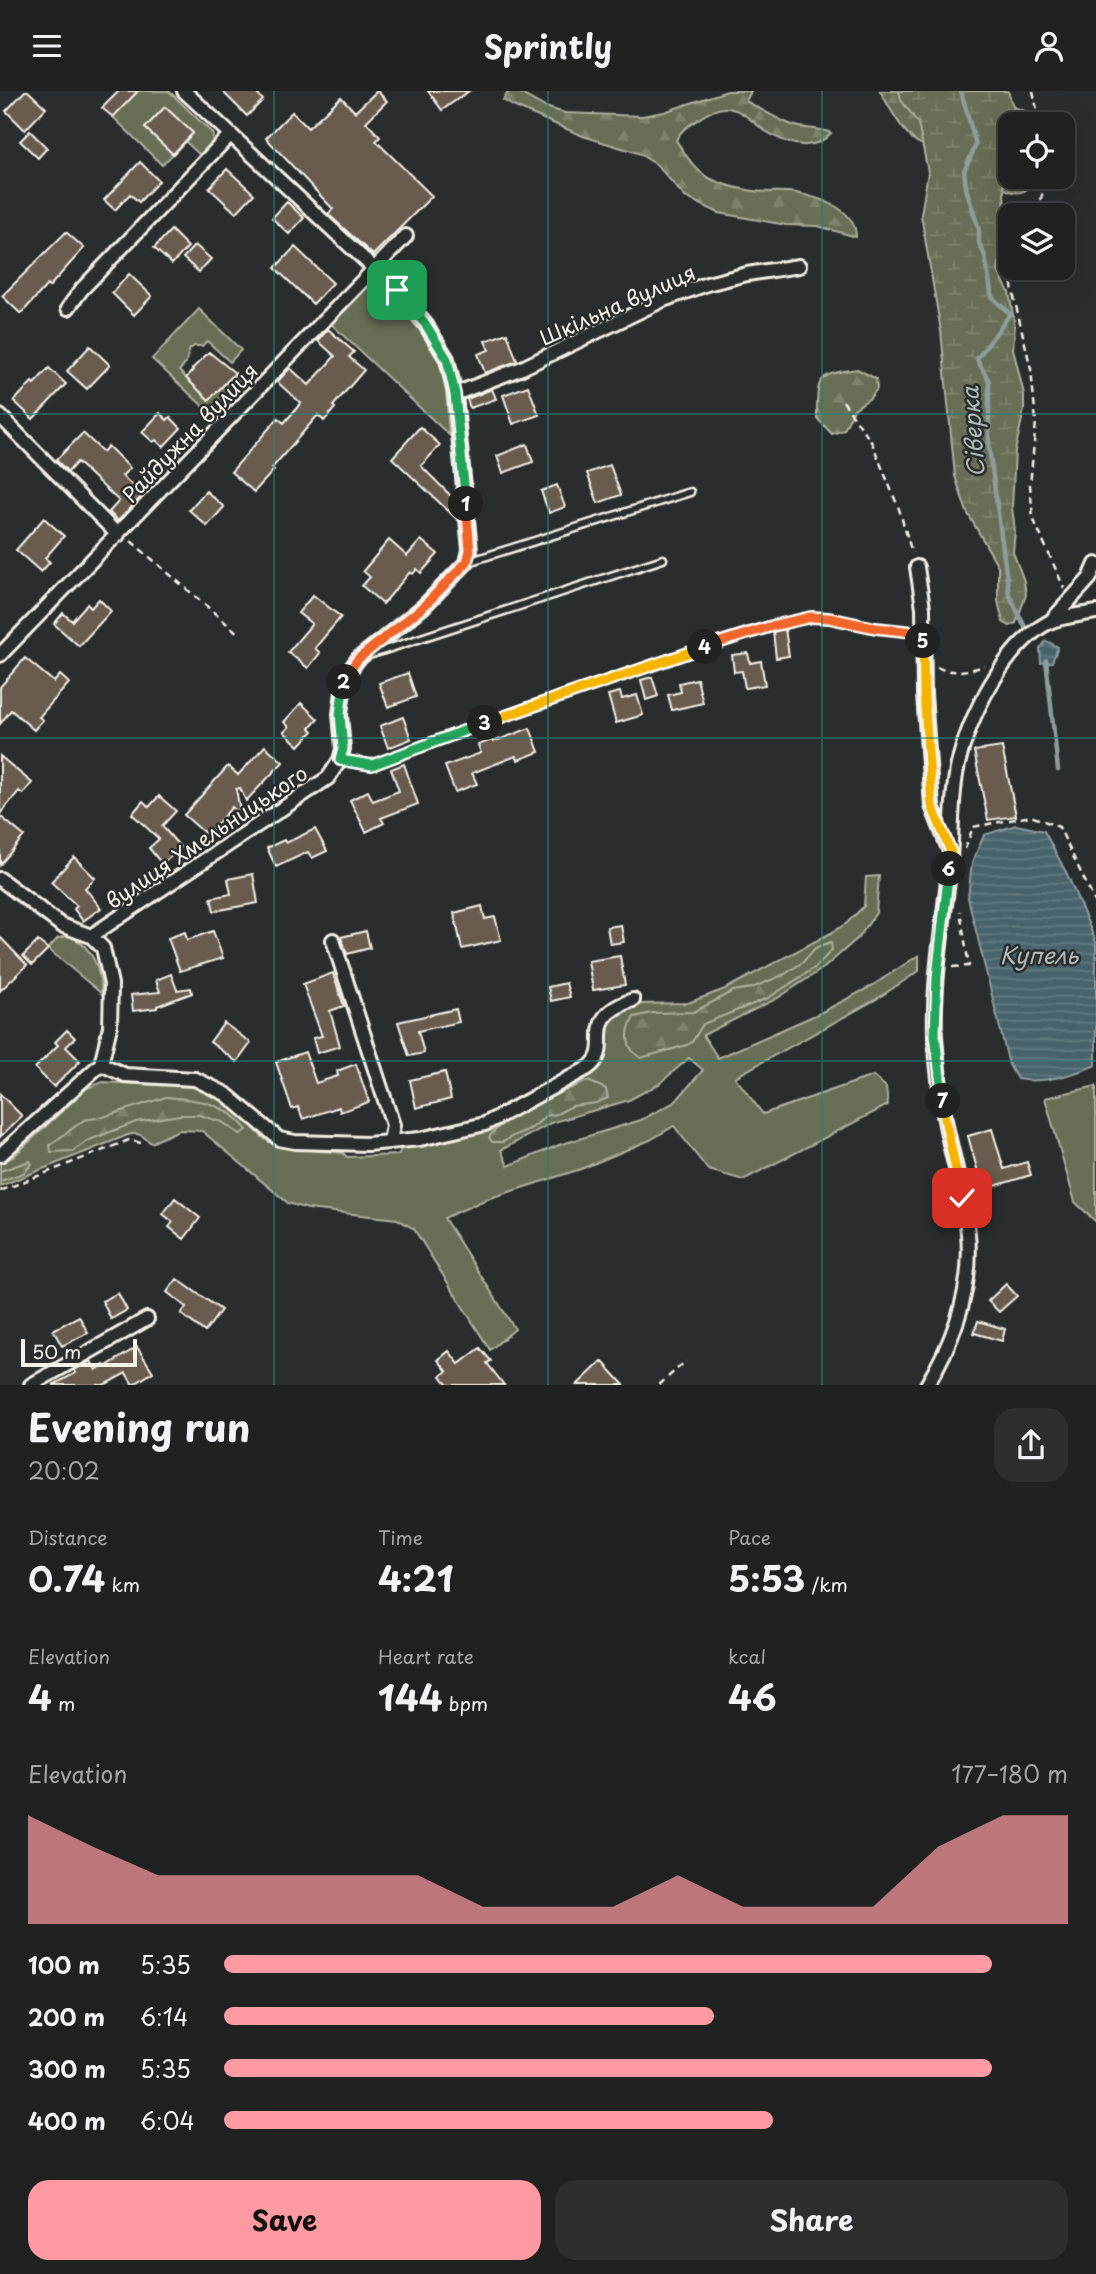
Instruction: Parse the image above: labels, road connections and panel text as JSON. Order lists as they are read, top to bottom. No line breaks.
{"streets":{"street":["Шкільна вулиця","Райдужна вулиця","вулиця Хмельницького"]},"water":["Сіверка","Купель"],"scale_bar":"50 m","page":{"header":"Sprintly","pins":["1","5","4","2","3","6","7"],"scale":"50 m","heading":["Evening run","20:02"],"stats":[["Distance","0.74 km"],["Time","4:21"],["Pace","5:53 /km"],["Elevation","4 m"],["Heart rate","144 bpm"],["kcal","46"]],"chart":["Elevation","177–180 m"],"list":[{"name":"100 m","note":"5:35"},{"name":"200 m","note":"6:14"},{"name":"300 m","note":"5:35"},{"name":"400 m","note":"6:04"}],"buttons":["Save","Share"]}}
